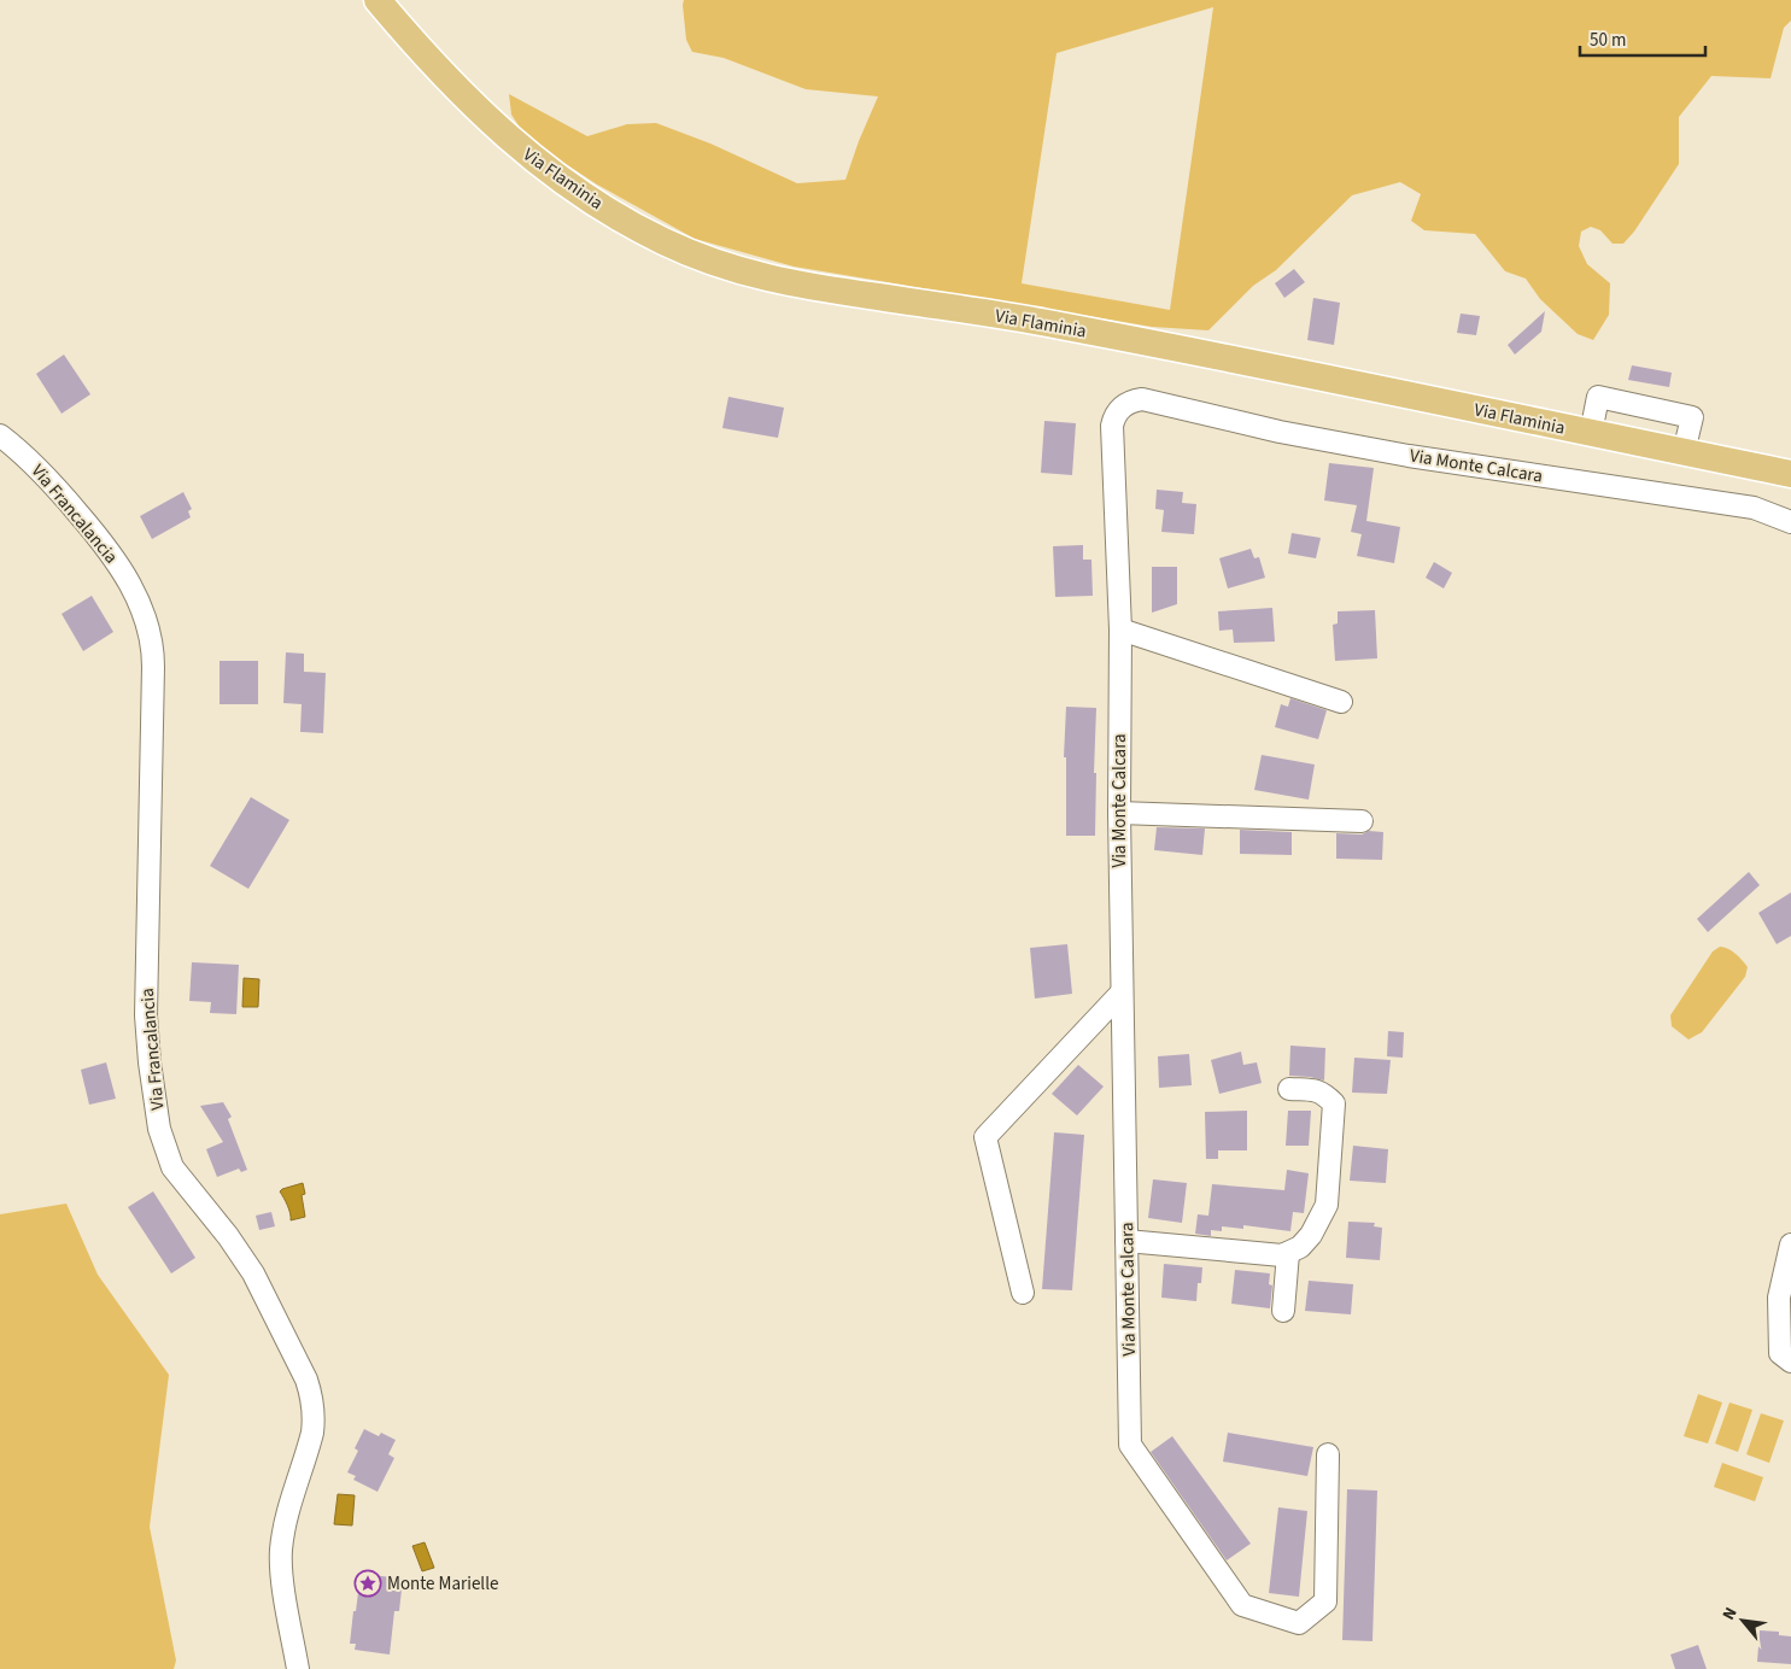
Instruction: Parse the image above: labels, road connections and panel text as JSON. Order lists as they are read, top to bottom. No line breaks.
{"streets":{"main road":["Via Flaminia"],"street":["Via Monte Calcara","Via Francalancia"]},"places":{"place":["Monte Marielle"]},"scale_bar":"50 m","north":"top left"}
